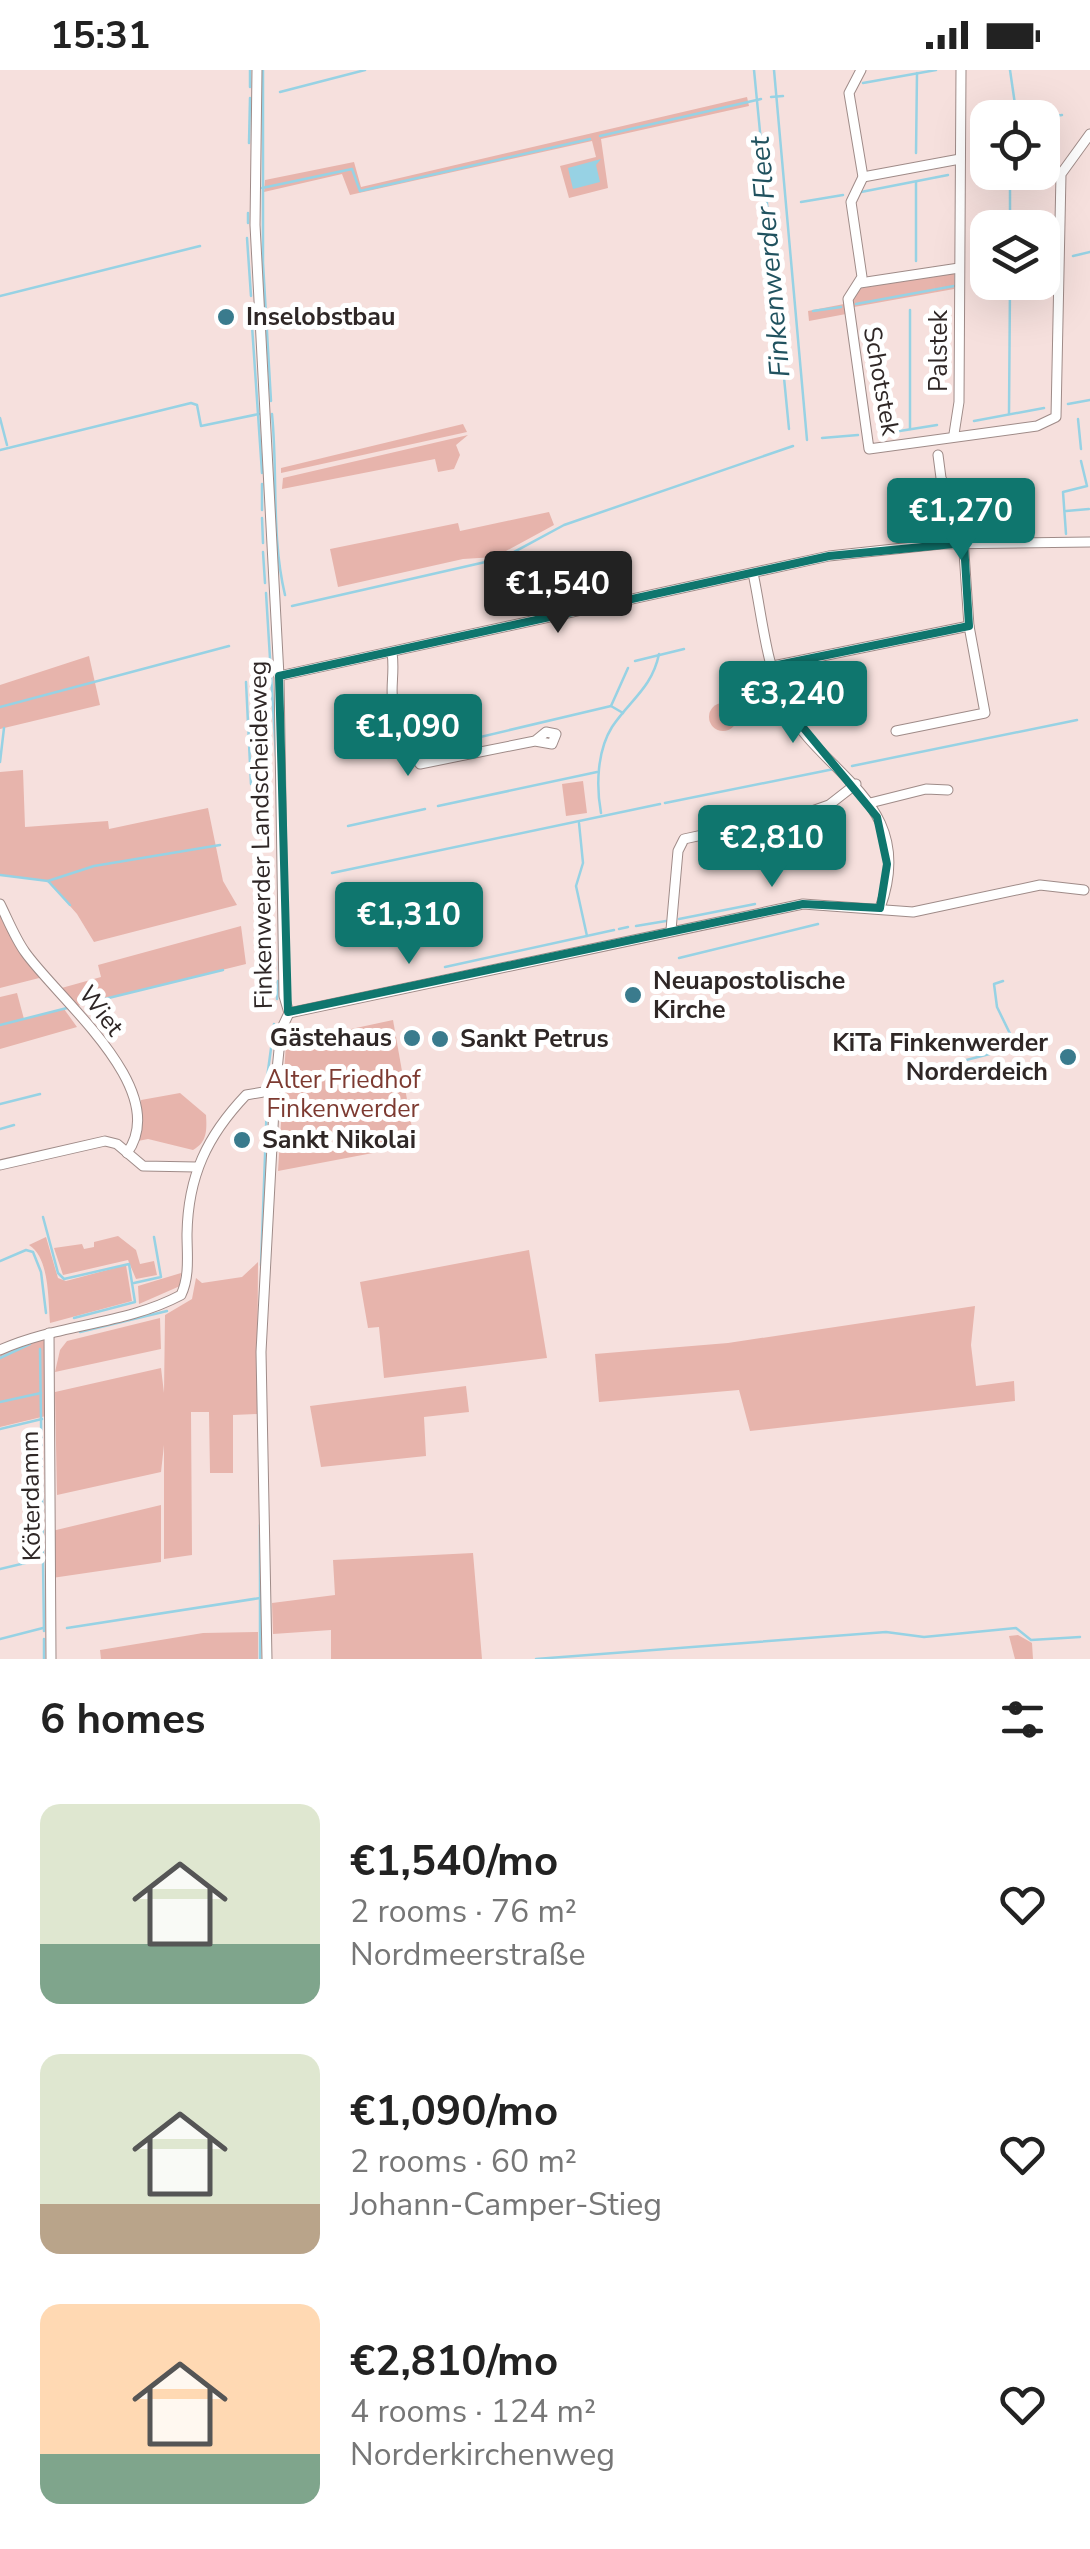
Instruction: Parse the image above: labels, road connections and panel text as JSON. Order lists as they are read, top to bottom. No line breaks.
{"streets":{"street":["Palstek","Schotstek","Finkenwerder Landscheideweg","Wiet","Köterdamm"]},"crossings":[["Palstek","Schotstek"]],"water":["Finkenwerder Fleet"],"parks":["Alter Friedhof Finkenwerder"],"places":["Inselobstbau","Neuapostolische Kirche","Gästehaus","Sankt Petrus","KiTa Finkenwerder Norderdeich","Sankt Nikolai"],"page":{"status":"15:31","price":["€1,270","€1,540","€3,240","€1,090","€2,810","€1,310"],"heading":"6 homes","list":[{"name":"€1,540/mo","note":"2 rooms · 76 m² · Nordmeerstraße"},{"name":"€1,090/mo","note":"2 rooms · 60 m² · Johann-Camper-Stieg"},{"name":"€2,810/mo","note":"4 rooms · 124 m² · Norderkirchenweg"}]}}
